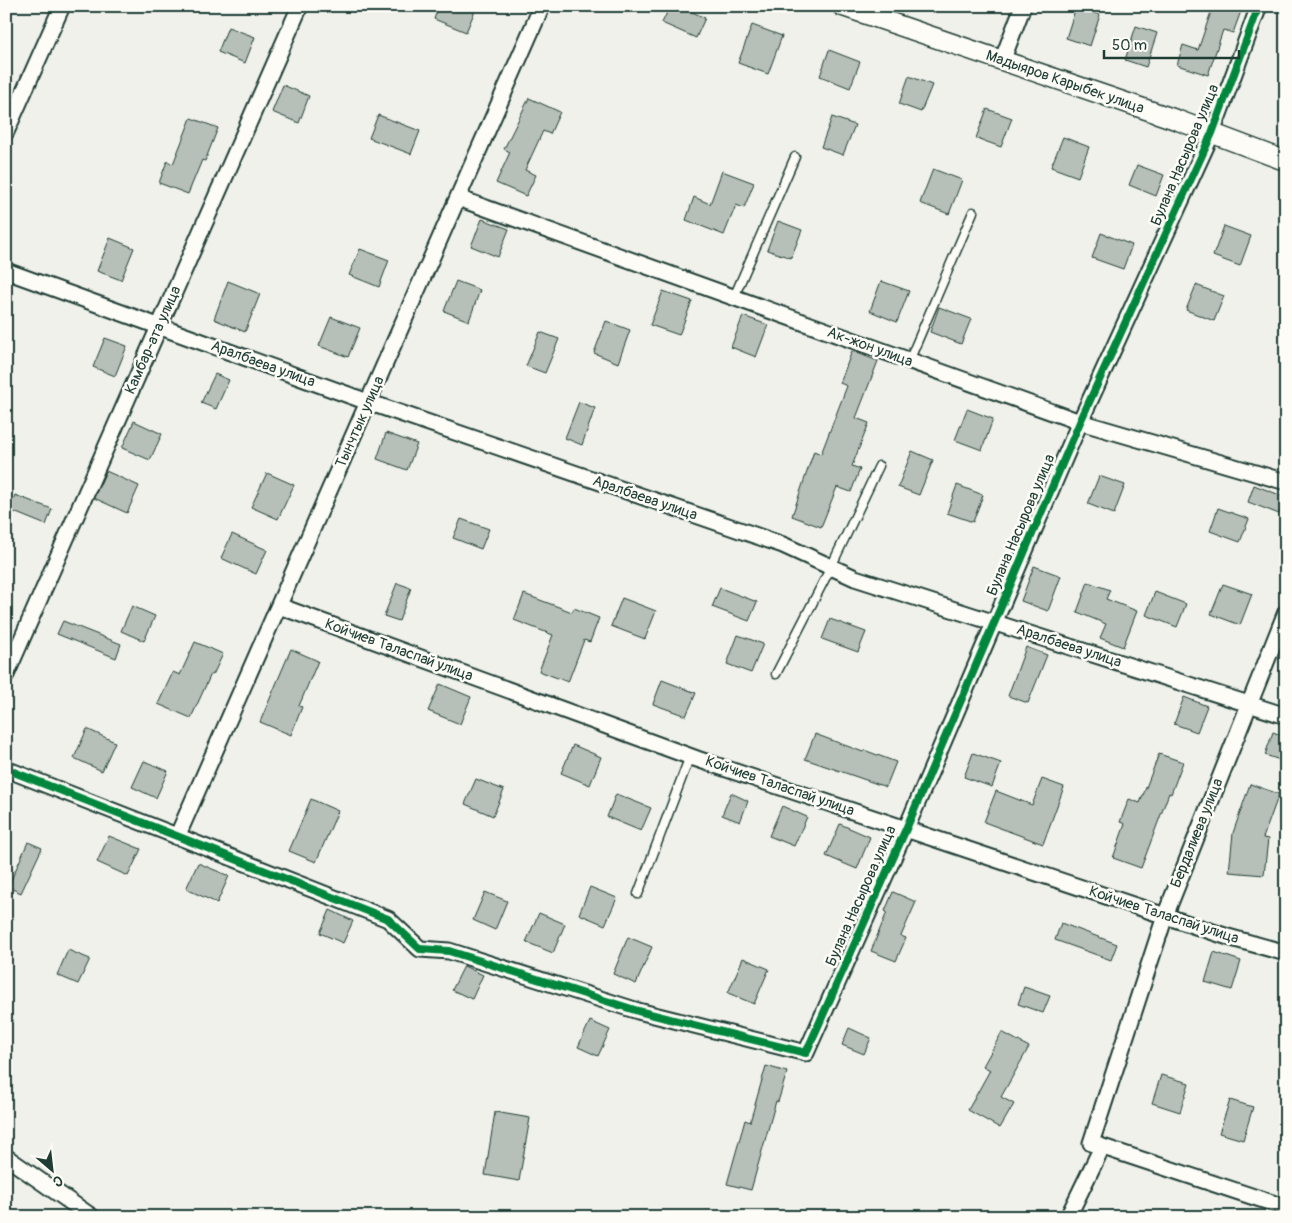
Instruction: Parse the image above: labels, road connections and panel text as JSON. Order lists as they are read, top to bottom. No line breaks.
{"streets":{"street":["Мадыяров Карыбек улица","Булана Насырова улица","Камбар-ата улица","Ак-жон улица","Аралбаева улица","Тынчтык улица","Койчиев Таласпай улица","Бердалиева улица"]},"crossings":[["Мадыяров Карыбек улица","Булана Насырова улица"],["Булана Насырова улица","Ак-жон улица"],["Булана Насырова улица","Аралбаева улица"],["Булана Насырова улица","Тынчтык улица"],["Булана Насырова улица","Койчиев Таласпай улица"],["Камбар-ата улица","Аралбаева улица"],["Ак-жон улица","Тынчтык улица"],["Аралбаева улица","Тынчтык улица"],["Аралбаева улица","Бердалиева улица"],["Тынчтык улица","Койчиев Таласпай улица"],["Койчиев Таласпай улица","Бердалиева улица"]],"scale_bar":"50 m","north":"bottom right"}
